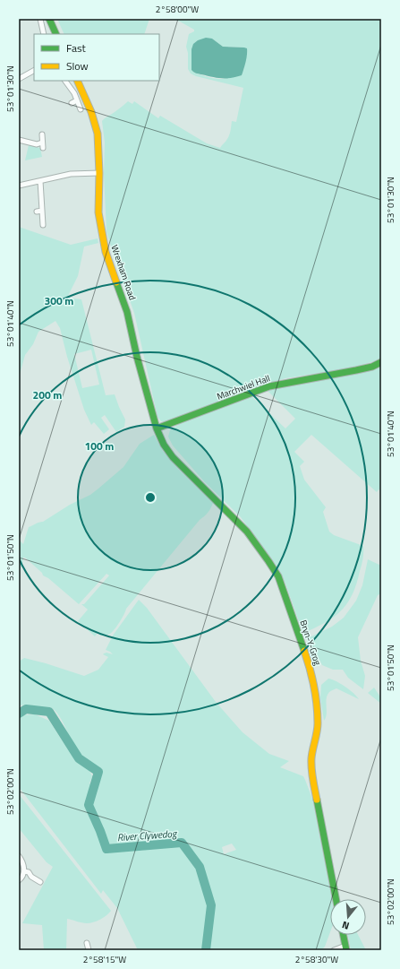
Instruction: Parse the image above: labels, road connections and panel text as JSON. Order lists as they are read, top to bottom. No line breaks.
{"streets":{"main road":["Wrexham Road","Marchwiel Hall","Bryn-Y-Grog"]},"crossings":[["Wrexham Road","Marchwiel Hall"],["Wrexham Road","Bryn-Y-Grog"],["Marchwiel Hall","Bryn-Y-Grog"]],"water":["River Clywedog"],"legend":["Fast","Slow"],"north":"bottom","coordinates":["2°58'00\"W","53°01'30\"N","53°01'40\"N","53°01'50\"N","53°02'00\"N","2°58'15\"W","2°58'30\"W"],"rings":["300 m","200 m","100 m"]}
